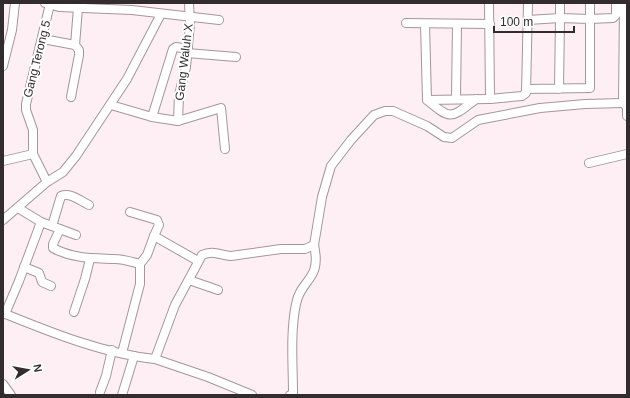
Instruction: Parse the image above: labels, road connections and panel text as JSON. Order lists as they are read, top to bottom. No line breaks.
{"streets":{"street":["Gang Terong 5","Gang Waluh X"]},"scale_bar":"100 m","north":"right"}
